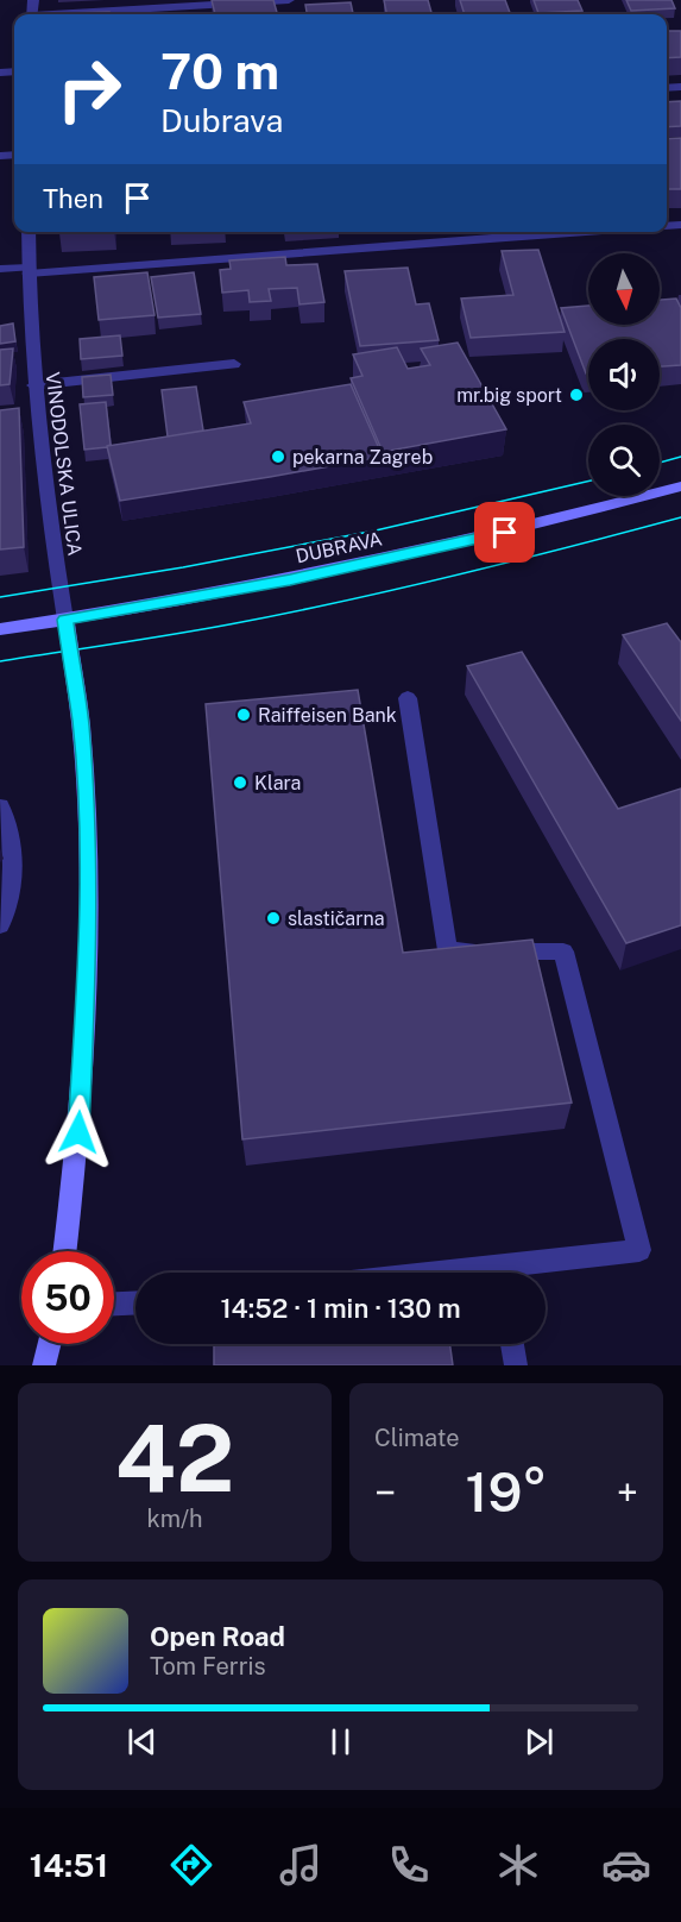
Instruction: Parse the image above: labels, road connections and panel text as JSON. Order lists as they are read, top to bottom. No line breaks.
{"streets":{"main road":["DUBRAVA"],"street":["VINODOLSKA ULICA"]},"crossings":[["VINODOLSKA ULICA","DUBRAVA"]],"places":["mr.big sport","pekarna Zagreb","Raiffeisen Bank","Klara","slastičarna"],"north":"bottom","page":{"turn":["70 m","Dubrava"],"then":"Then","limit":"50","trip":"14:52 · 1 min · 130 m","tile":[["42","km/h"],"Climate"],"heat":["−","19°","+"],"song":["Open Road","Tom Ferris"],"tabs":"14:51"}}
